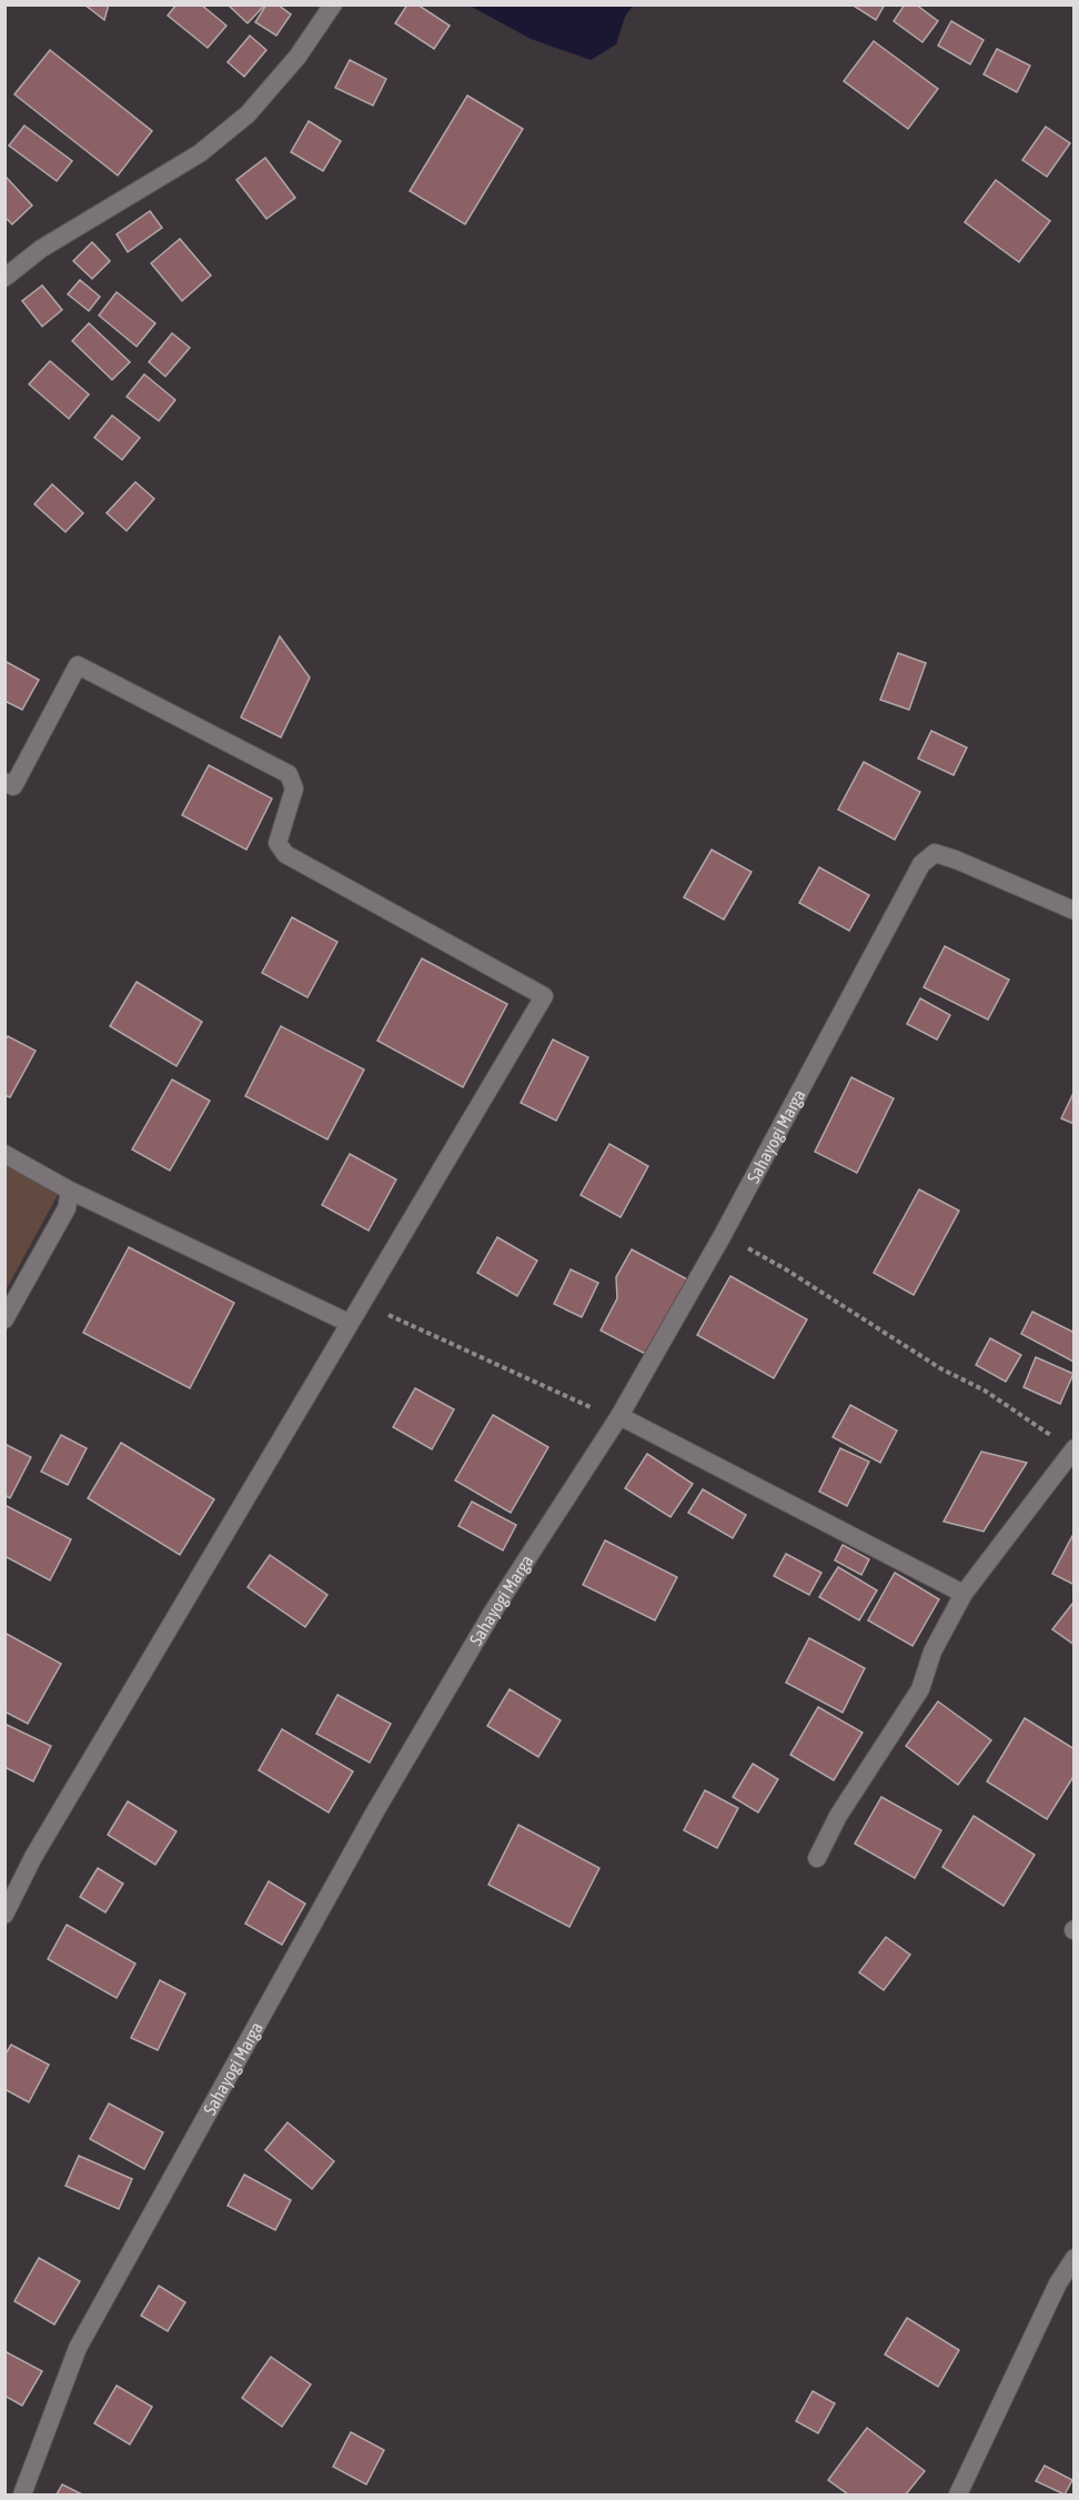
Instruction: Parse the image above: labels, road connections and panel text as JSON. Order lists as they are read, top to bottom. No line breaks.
{"streets":{"street":["Sahayogi Marga"]}}
